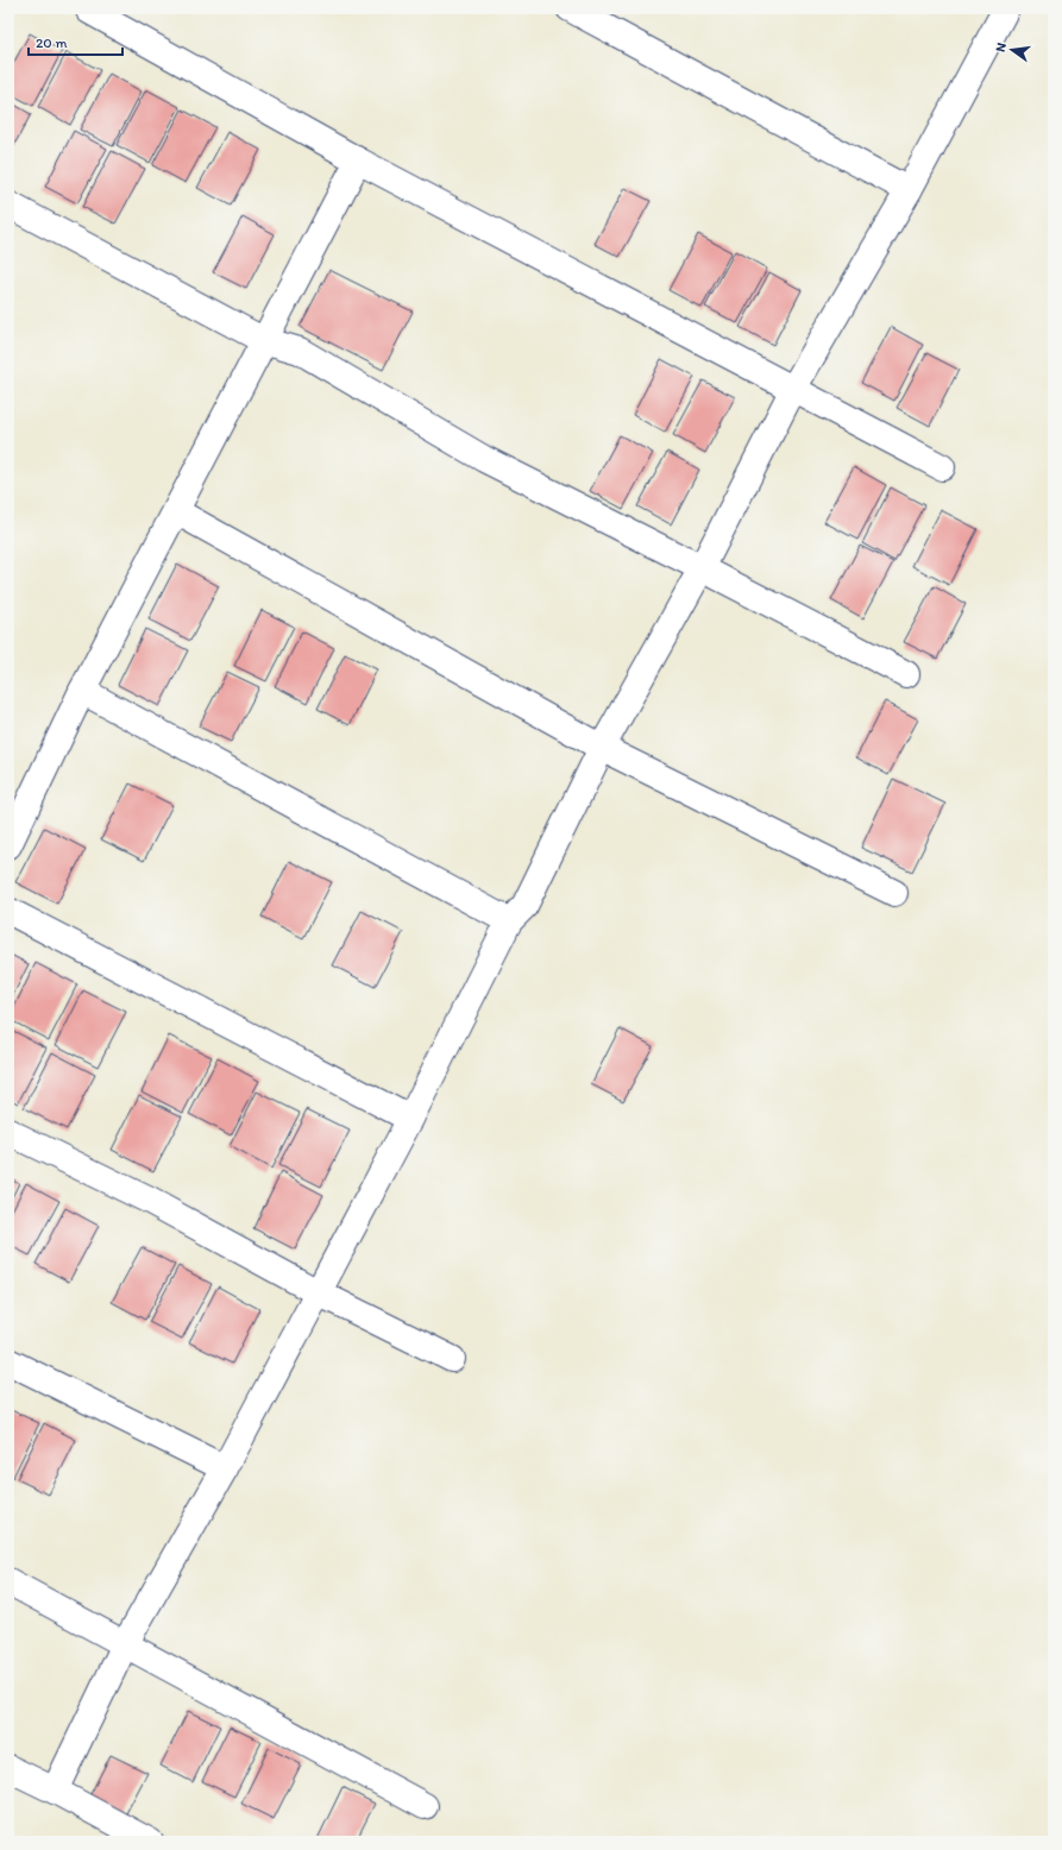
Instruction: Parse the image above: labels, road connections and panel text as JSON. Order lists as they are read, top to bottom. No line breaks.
{"scale_bar":"20 m","north":"left"}
